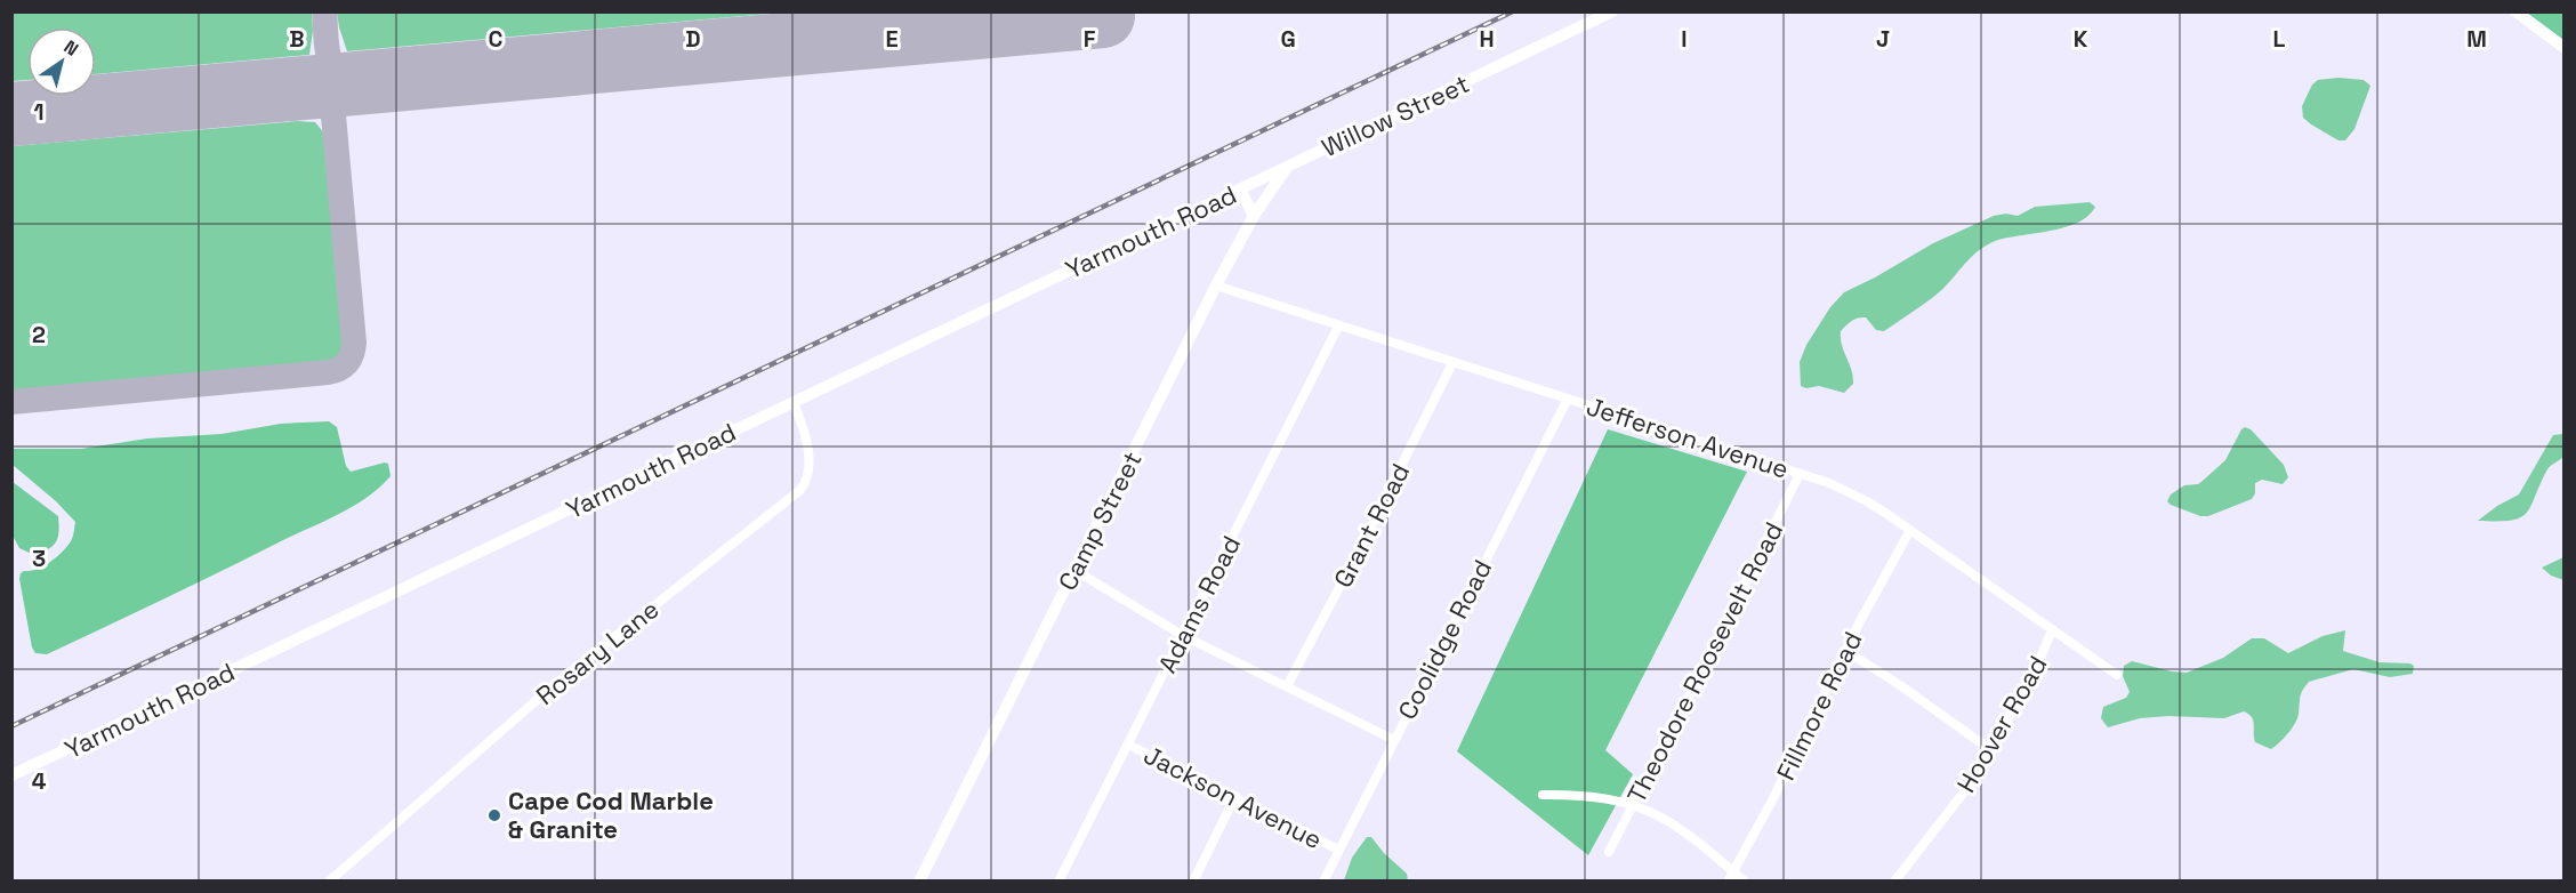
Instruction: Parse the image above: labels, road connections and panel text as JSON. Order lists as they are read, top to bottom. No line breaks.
{"streets":{"main road":["Willow Street","Yarmouth Road","Camp Street"],"street":["Jefferson Avenue","Grant Road","Adams Road","Coolidge Road","Rosary Lane","Theodore Roosevelt Road","Fillmore Road","Hoover Road","Jackson Avenue"]},"crossings":[["Willow Street","Yarmouth Road"],["Willow Street","Camp Street"],["Yarmouth Road","Camp Street"],["Yarmouth Road","Rosary Lane"],["Jefferson Avenue","Camp Street"],["Jefferson Avenue","Grant Road"],["Jefferson Avenue","Adams Road"],["Jefferson Avenue","Coolidge Road"],["Jefferson Avenue","Theodore Roosevelt Road"],["Jefferson Avenue","Fillmore Road"],["Jefferson Avenue","Hoover Road"],["Adams Road","Jackson Avenue"],["Coolidge Road","Jackson Avenue"]],"places":["Cape Cod Marble & Granite"],"north":"top right","grid":{"columns":["B","C","D","E","F","G","H","I","J","K","L","M"],"rows":["1","2","3","4"]}}
